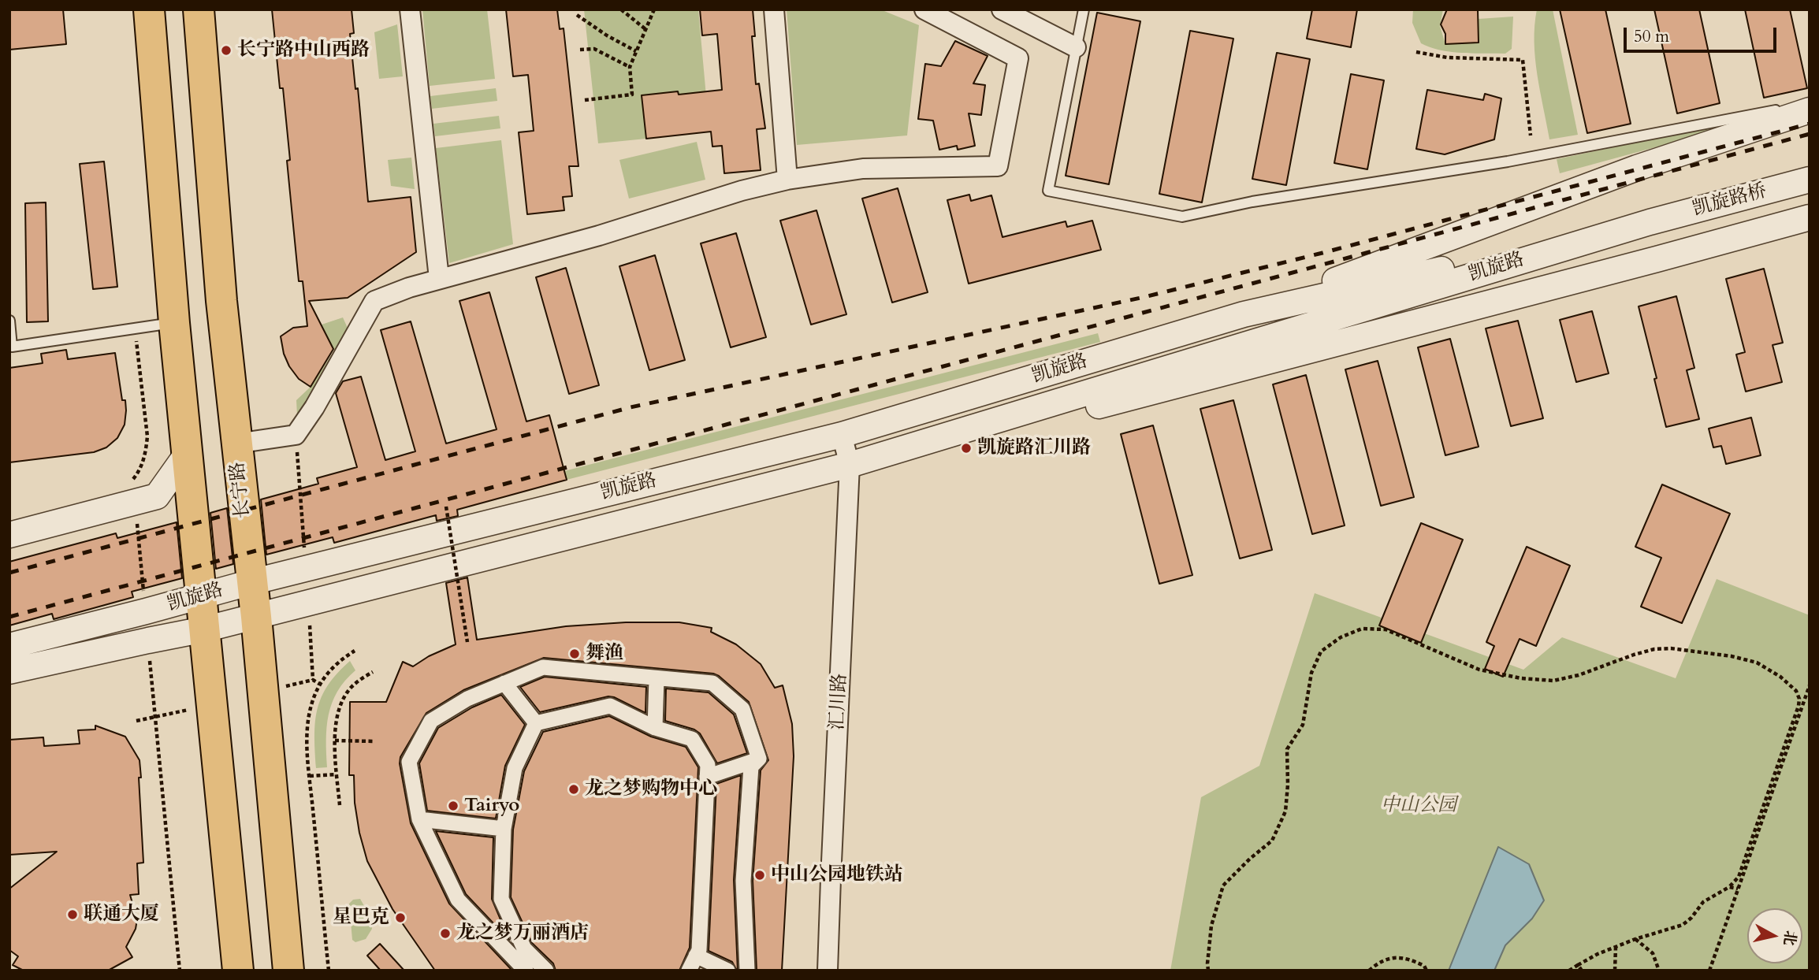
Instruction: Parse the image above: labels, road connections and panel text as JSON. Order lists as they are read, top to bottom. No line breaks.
{"streets":{"main road":["长宁路"],"street":["凯旋路桥","凯旋路","汇川路"]},"crossings":[["凯旋路桥","凯旋路"],["凯旋路","长宁路"],["凯旋路","汇川路"]],"parks":["中山公园"],"places":["长宁路中山西路","凯旋路汇川路","舞渔","龙之梦购物中心","Tairyo","中山公园地铁站","联通大厦","星巴克","龙之梦万丽酒店"],"scale_bar":"50 m","north":"right"}
